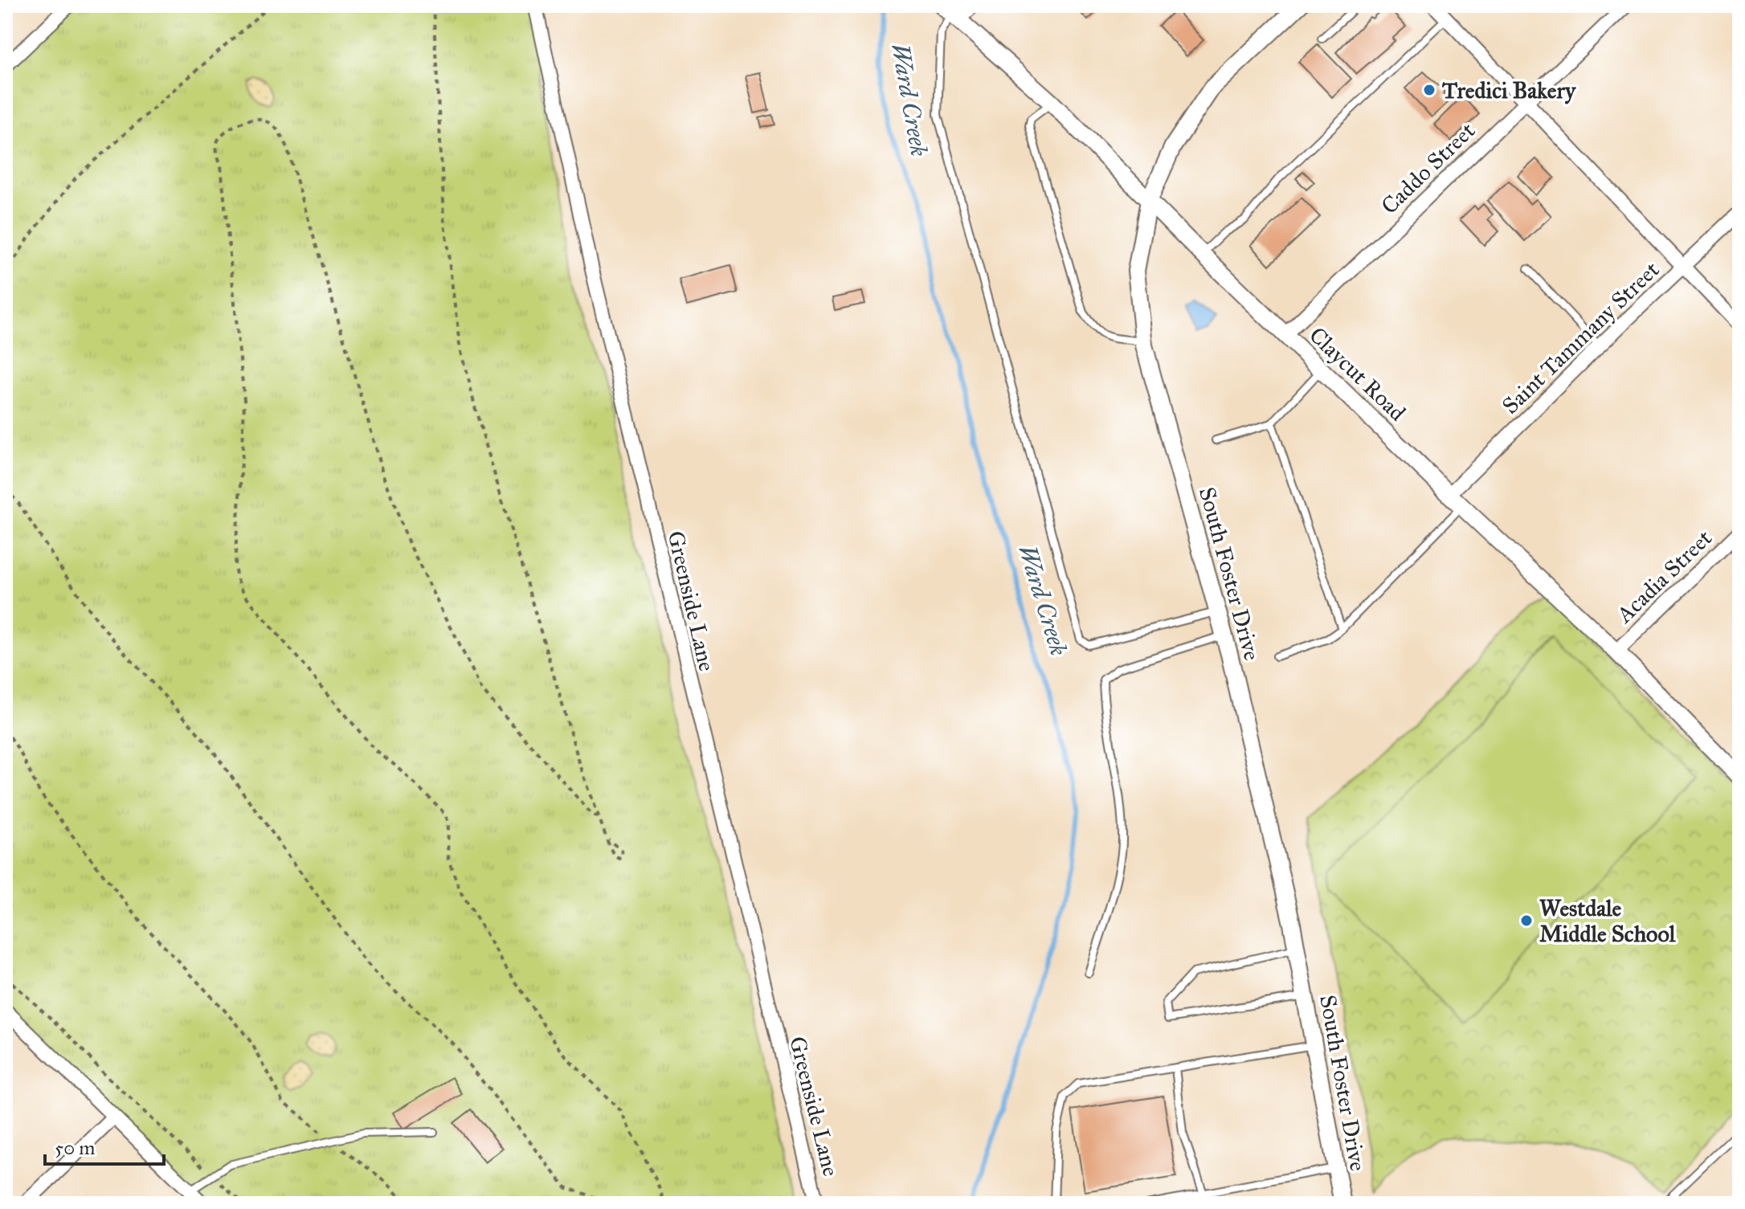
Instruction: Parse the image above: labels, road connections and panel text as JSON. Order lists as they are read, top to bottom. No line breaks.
{"streets":{"street":["Caddo Street","Saint Tammany Street","Claycut Road","South Foster Drive","Acadia Street","Greenside Lane"]},"crossings":[["Caddo Street","Claycut Road"],["Saint Tammany Street","Claycut Road"],["Claycut Road","South Foster Drive"],["Claycut Road","Acadia Street"]],"water":["Ward Creek"],"places":["Tredici Bakery","Westdale Middle School"],"scale_bar":"50 m"}
